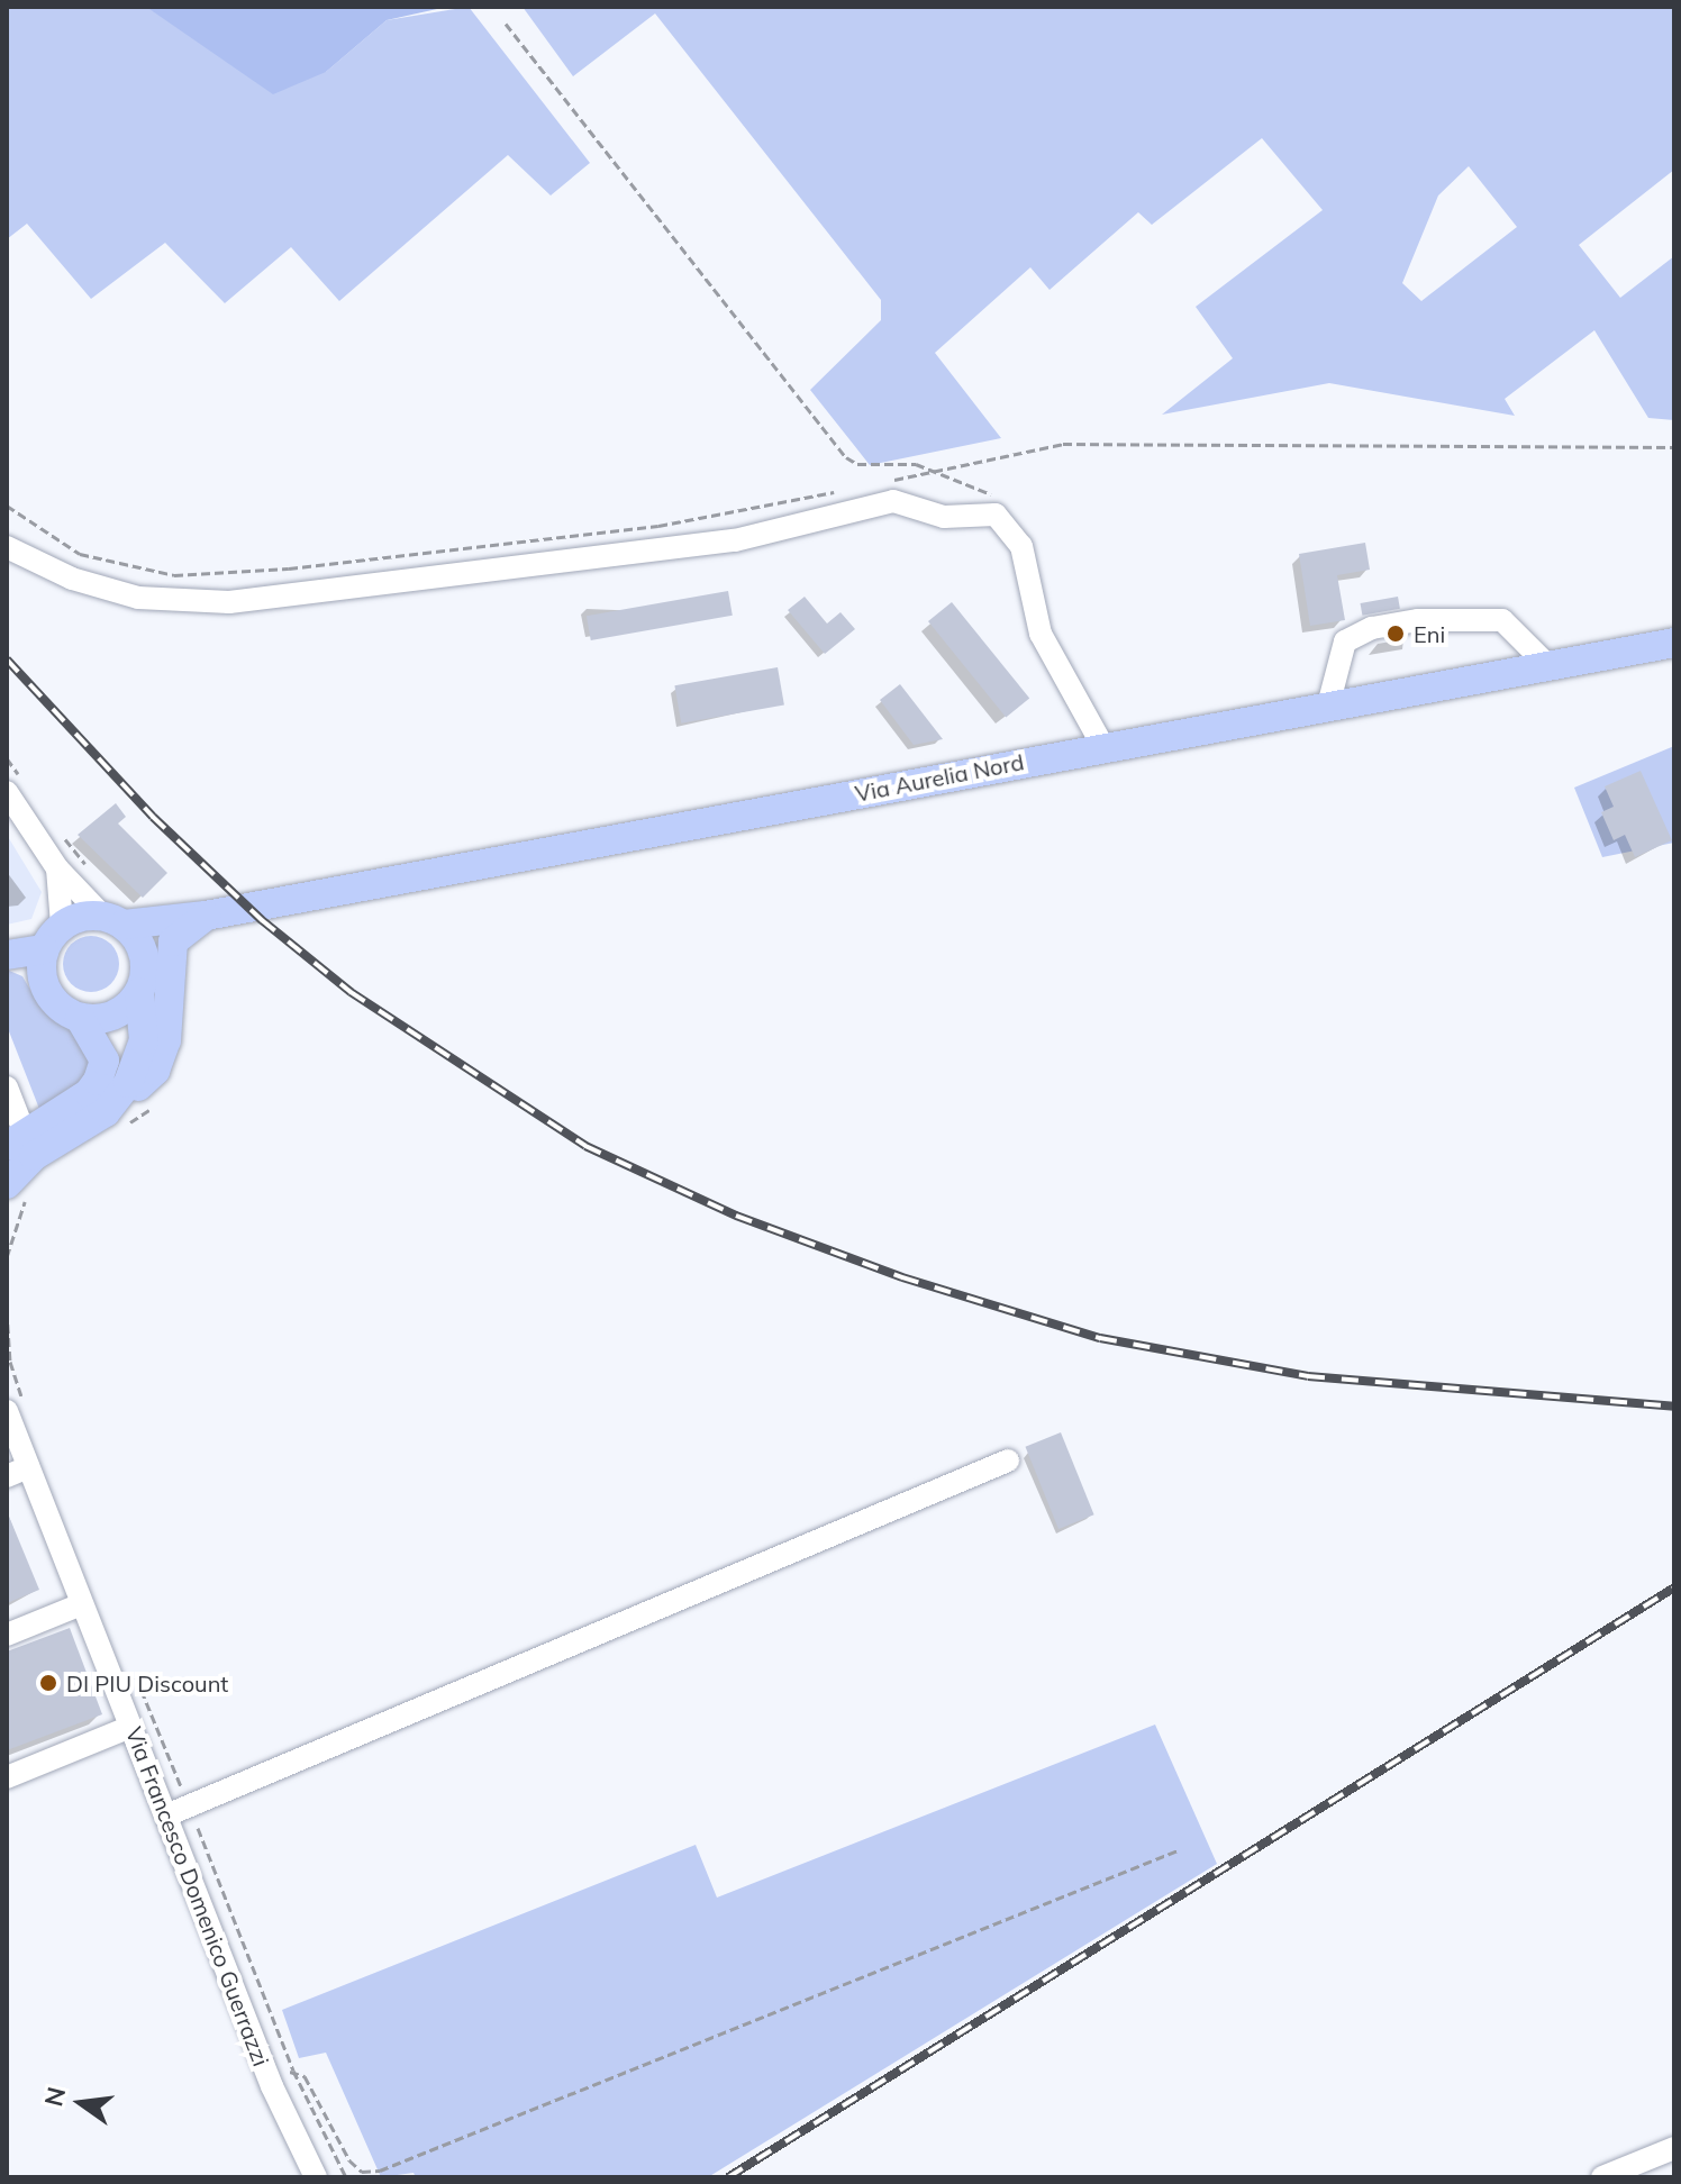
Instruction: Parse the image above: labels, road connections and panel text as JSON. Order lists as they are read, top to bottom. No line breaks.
{"streets":{"main road":["Via Aurelia Nord"],"street":["Via Francesco Domenico Guerrazzi"]},"places":["Eni","DI PIU Discount"],"north":"left"}
